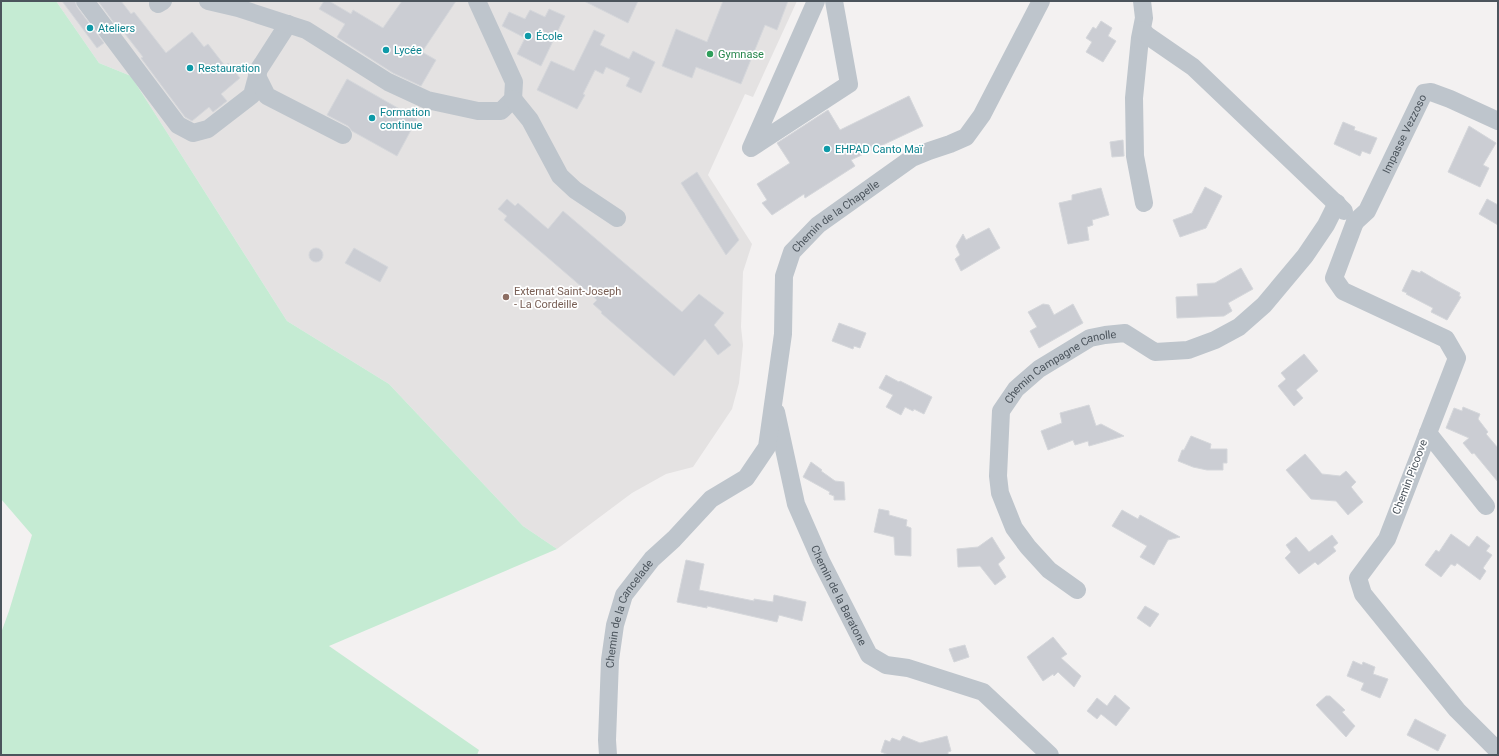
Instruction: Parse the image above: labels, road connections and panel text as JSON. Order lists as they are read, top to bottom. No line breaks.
{"streets":{"street":["Impasse Vezzoso","Chemin de la Chapelle","Chemin Campagne Canolle","Chemin Picoove","Chemin de la Baratone","Chemin de la Cancelade"]},"crossings":[["Impasse Vezzoso","Chemin Picoove"],["Chemin de la Chapelle","Chemin de la Baratone"],["Chemin de la Chapelle","Chemin de la Cancelade"]],"places":["Ateliers","École","Lycée","Gymnase","Restauration","Formation continue","EHPAD Canto Maï","Externat Saint-Joseph - La Cordeille"]}
